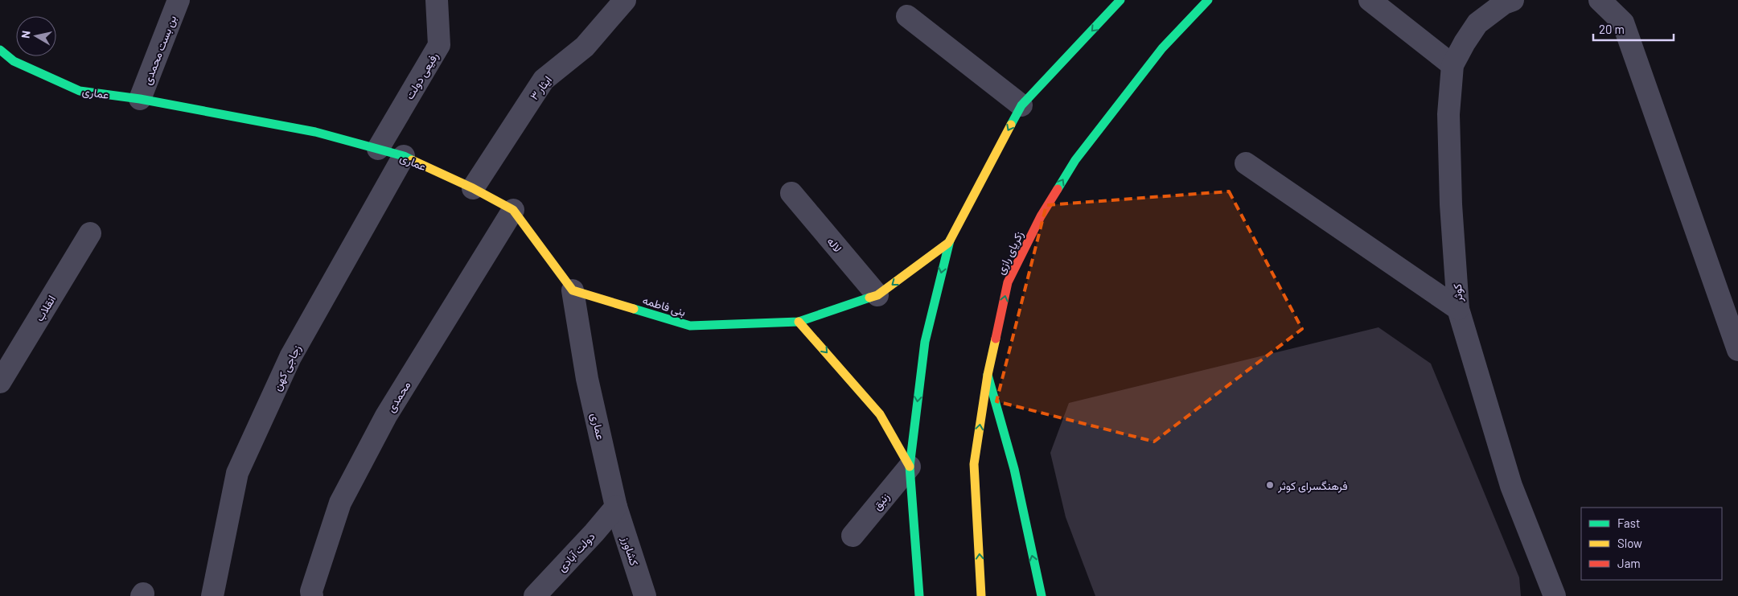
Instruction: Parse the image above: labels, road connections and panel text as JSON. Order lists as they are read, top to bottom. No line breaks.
{"streets":{"street":["بن بست محمدی","رفیعی دولت","ایثار ۳","عماری","لاله","زکریای رازی","کوثر","بنی فاطمه","انقلاب","زجاجی کهن","محمدی","زنبق","کشاورز","دولت آبادی"]},"crossings":[["بن بست محمدی","عماری"],["رفیعی دولت","عماری"],["ایثار ۳","عماری"],["عماری","بنی فاطمه"],["عماری","زجاجی کهن"],["عماری","محمدی"],["عماری","کشاورز"],["عماری","دولت آبادی"],["لاله","بنی فاطمه"],["کشاورز","دولت آبادی"]],"places":["فرهنگسرای کوثر"],"legend":["Fast","Slow","Jam"],"scale_bar":"20 m","north":"left"}
